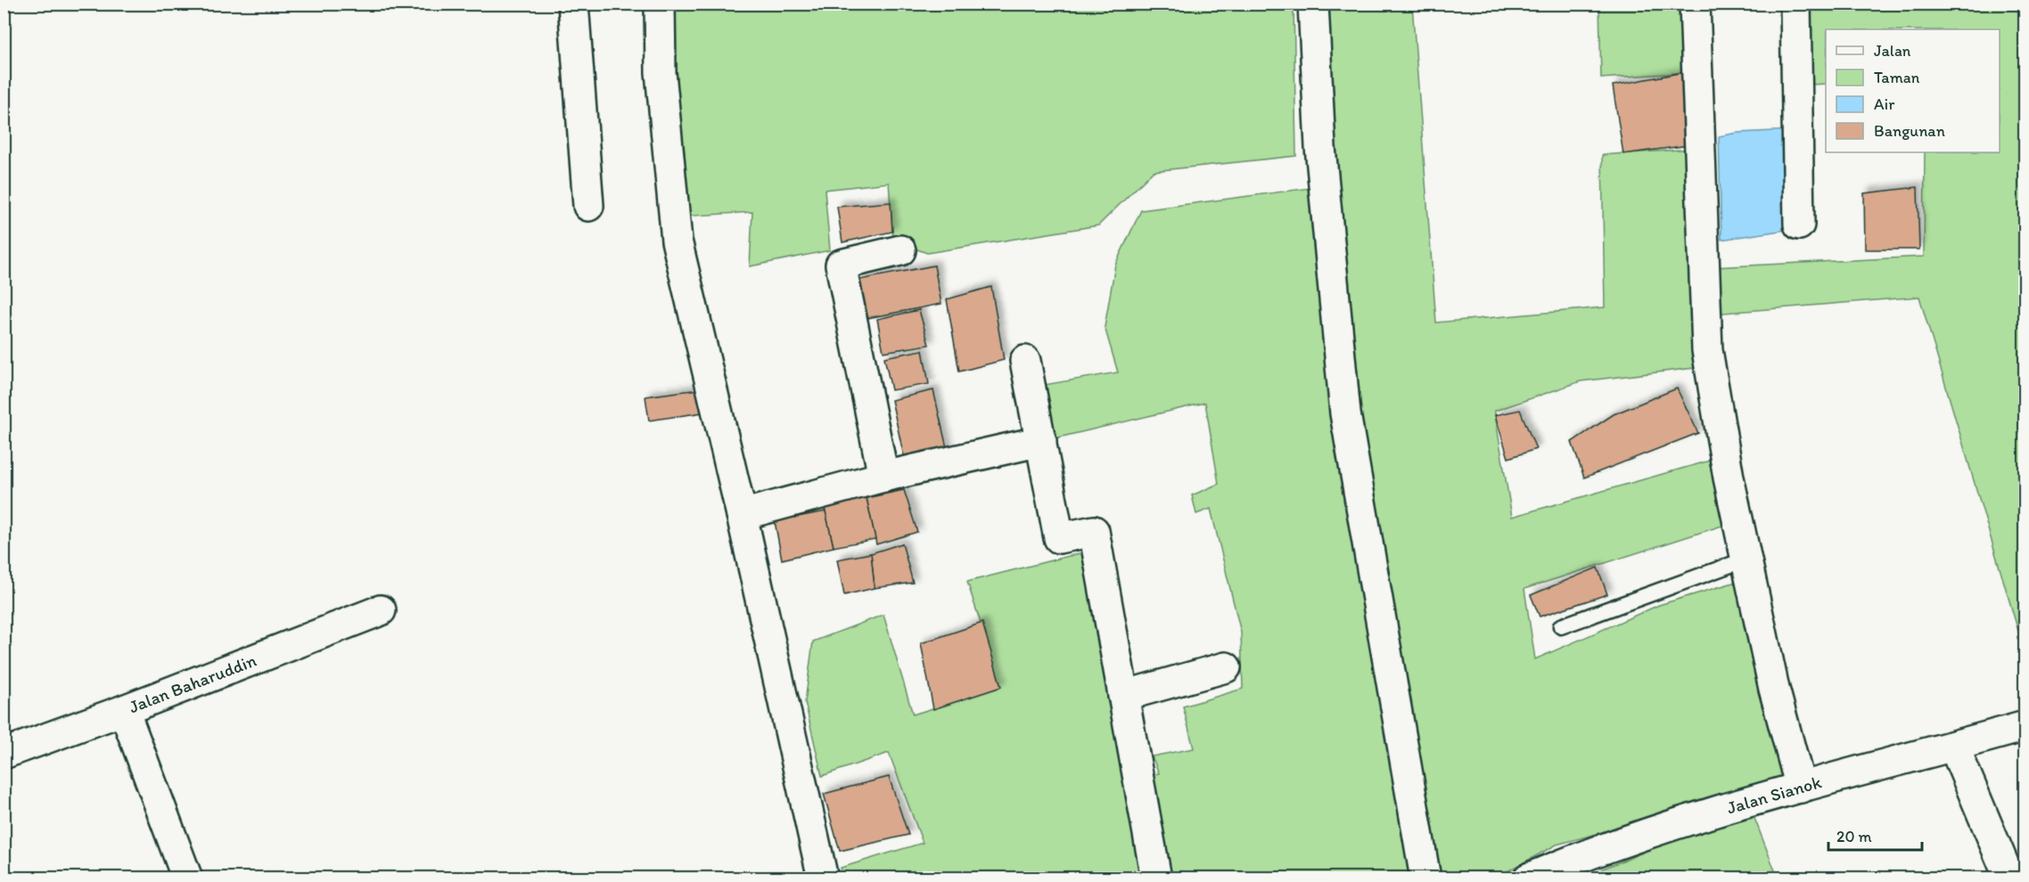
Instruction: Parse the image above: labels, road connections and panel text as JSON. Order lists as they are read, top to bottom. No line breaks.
{"streets":{"street":["Jalan Baharuddin","Jalan Sianok"]},"legend":["Jalan","Taman","Air","Bangunan"],"scale_bar":"20 m"}
